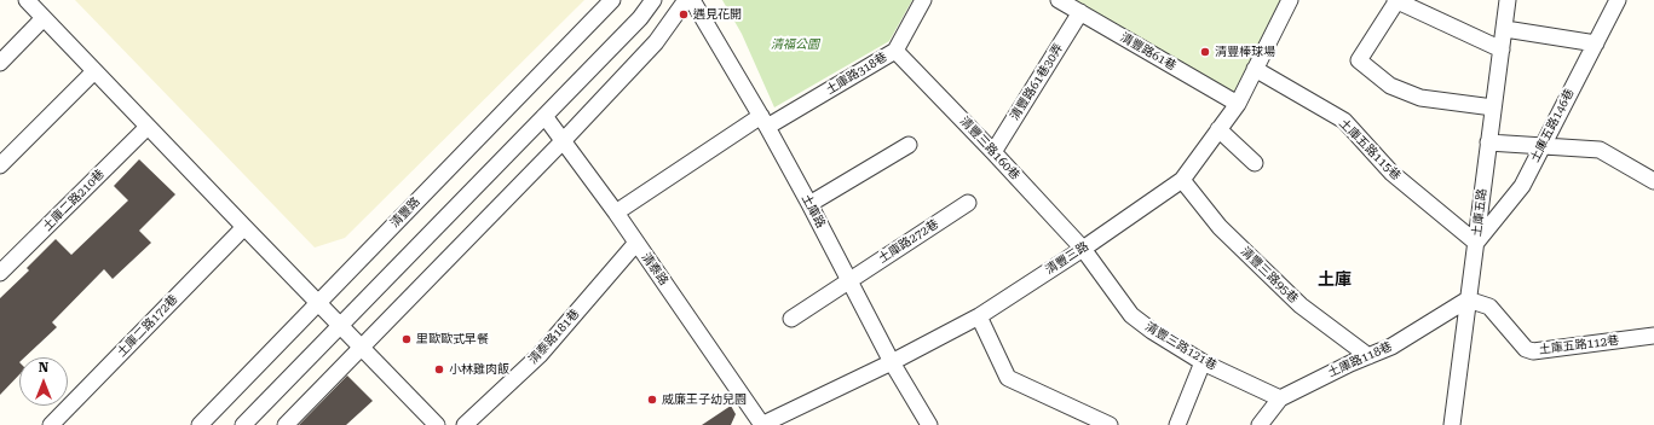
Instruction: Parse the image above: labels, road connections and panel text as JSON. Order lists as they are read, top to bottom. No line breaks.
{"streets":{"street":["清豐路61巷","土庫路318巷","清豐路61巷30弄","土庫五路146巷","清豐三路160巷","土庫五路115巷","土庫二路210巷","土庫路","清豐路","土庫五路","土庫路272巷","清豐三路","清泰路","清豐三路95巷","土庫二路172巷","清泰路181巷","土庫五路112巷","清豐三路121巷","土庫路118巷"]},"crossings":[["清豐路61巷","清豐路61巷30弄"],["清豐路61巷","清豐三路"],["土庫路318巷","清豐三路160巷"],["土庫路318巷","土庫路"],["土庫路318巷","清泰路"],["清豐路61巷30弄","清豐三路160巷"],["土庫五路146巷","土庫五路115巷"],["土庫五路146巷","土庫五路"],["清豐三路160巷","清豐三路"],["清豐三路160巷","清豐三路121巷"],["土庫五路115巷","土庫五路"],["土庫五路115巷","清豐三路"],["土庫路","土庫路272巷"],["土庫路","清豐三路"],["土庫五路","土庫五路112巷"],["土庫五路","土庫路118巷"],["清豐三路","清泰路"],["清豐三路","清豐三路95巷"],["清豐三路","清豐三路121巷"],["清泰路","清泰路181巷"],["清豐三路95巷","土庫路118巷"],["土庫五路112巷","土庫路118巷"],["清豐三路121巷","土庫路118巷"]],"districts":["土庫"],"parks":["清福公園"],"places":["遇見花開","清豐棒球場","里歐歐式早餐","小林雞肉飯","威廉王子幼兒園"],"north":"top"}
